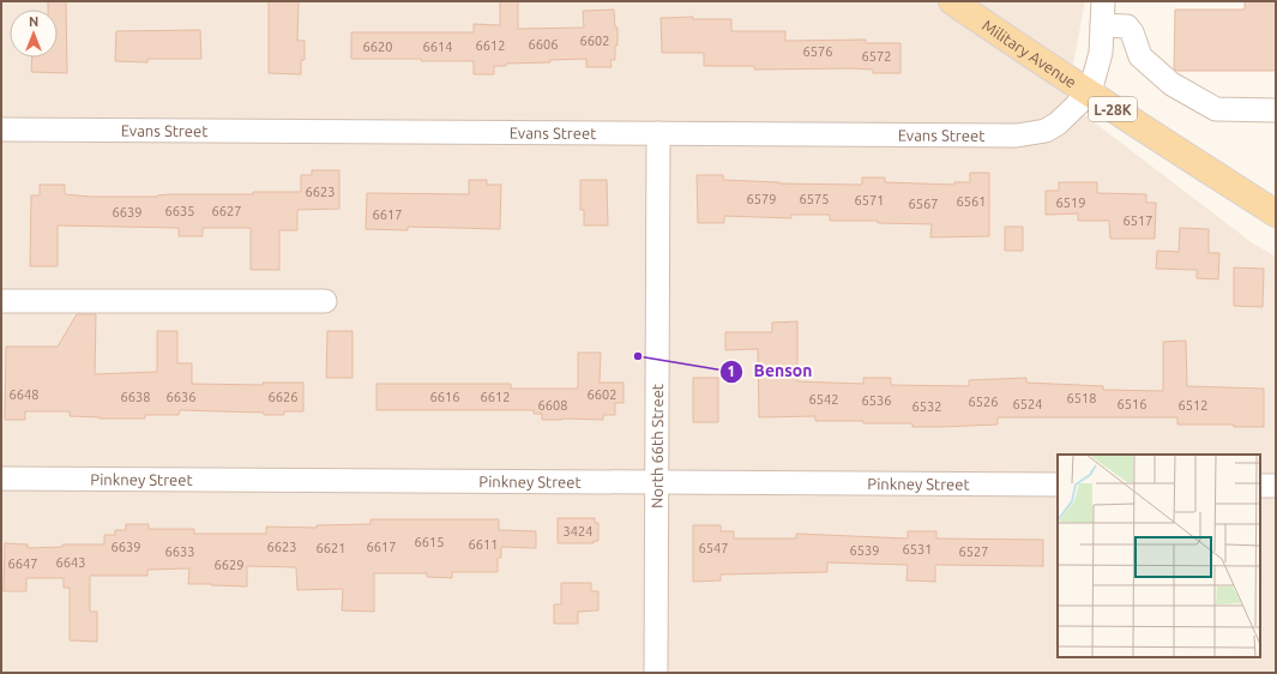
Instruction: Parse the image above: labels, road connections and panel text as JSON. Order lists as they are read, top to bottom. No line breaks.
{"streets":{"main road":["Military Avenue","L-28K"],"street":["Evans Street","North 66th Street","Pinkney Street"]},"crossings":[["Military Avenue","Evans Street"],["Evans Street","North 66th Street"],["North 66th Street","Pinkney Street"]],"places":["Benson"],"house_numbers":["6602","6606","6612","6620","6614","6576","6572","6623","6579","6575","6571","6561","6519","6567","6635","6627","6639","6617","6517","6648","6602","6638","6636","6626","6616","6612","6518","6542","6536","6526","6524","6516","6608","6512","6532","3424","6615","6611","6639","6623","6617","6621","6547","6531","6539","6633","6527","6643","6647","6629"],"north":"top"}
